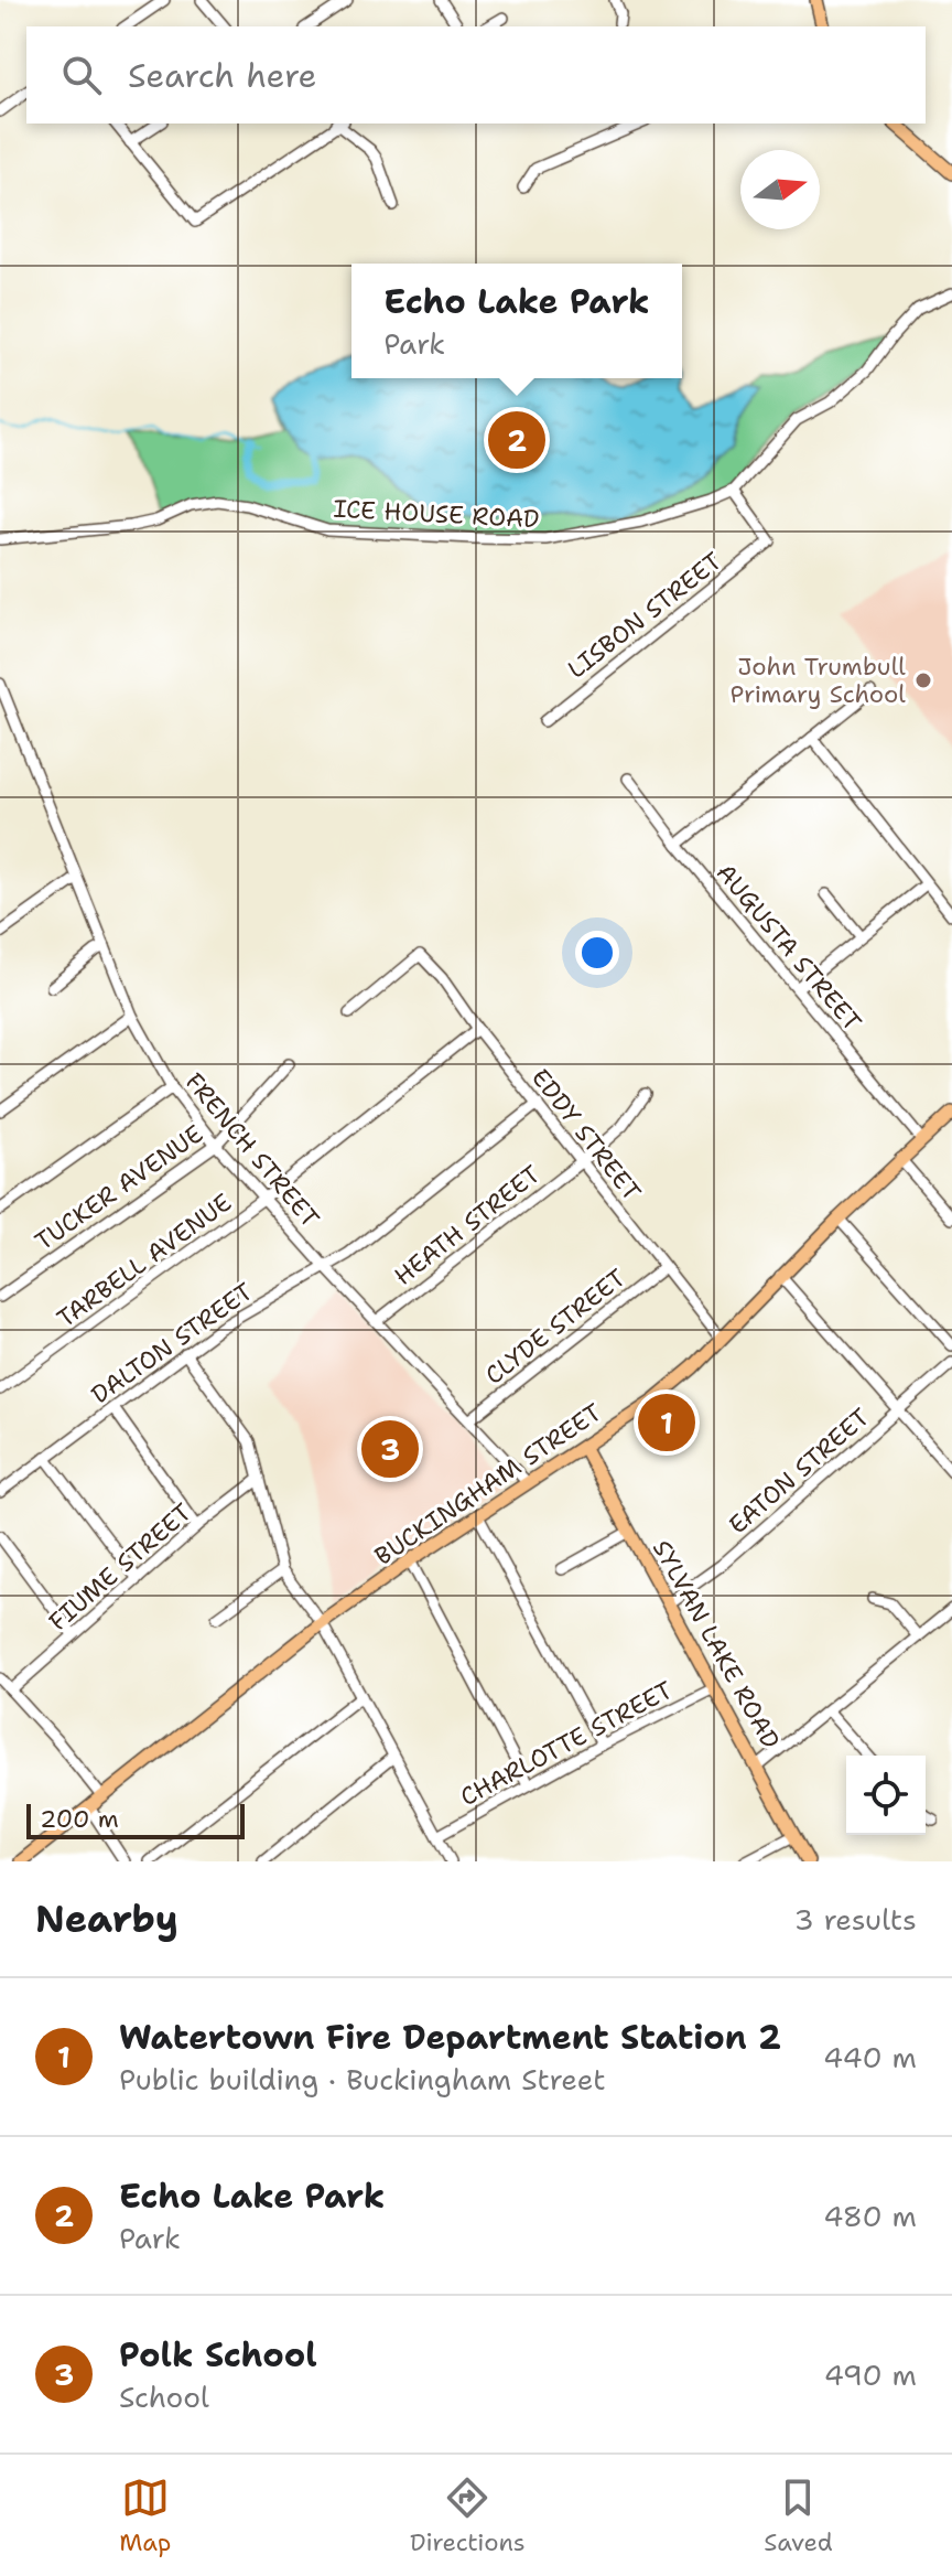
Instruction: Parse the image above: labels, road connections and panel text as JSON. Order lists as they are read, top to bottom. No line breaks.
{"streets":{"main road":["BUCKINGHAM STREET","SYLVAN LAKE ROAD"],"street":["ICE HOUSE ROAD","LISBON STREET","AUGUSTA STREET","EDDY STREET","FRENCH STREET","TUCKER AVENUE","HEATH STREET","TARBELL AVENUE","CLYDE STREET","DALTON STREET","EATON STREET","FIUME STREET","CHARLOTTE STREET"]},"crossings":[["ICE HOUSE ROAD","LISBON STREET"],["AUGUSTA STREET","BUCKINGHAM STREET"],["EDDY STREET","HEATH STREET"],["EDDY STREET","TARBELL AVENUE"],["EDDY STREET","CLYDE STREET"],["EDDY STREET","DALTON STREET"],["EDDY STREET","BUCKINGHAM STREET"],["FRENCH STREET","TUCKER AVENUE"],["FRENCH STREET","HEATH STREET"],["FRENCH STREET","TARBELL AVENUE"],["FRENCH STREET","CLYDE STREET"],["FRENCH STREET","DALTON STREET"],["FRENCH STREET","BUCKINGHAM STREET"],["EATON STREET","SYLVAN LAKE ROAD"],["BUCKINGHAM STREET","SYLVAN LAKE ROAD"],["SYLVAN LAKE ROAD","CHARLOTTE STREET"]],"places":["John Trumbull Primary School"],"scale_bar":"200 m","north":"right","page":{"search":"Search here","popup":["Echo Lake Park","Park"],"pins":["2","1","3"],"scale":"200 m","heading":["Nearby","3 results"],"list":[{"mark":"1","name":"Watertown Fire Department Station 2","note":"Public building · Buckingham Street","value":"440 m"},{"mark":"2","name":"Echo Lake Park","note":"Park","value":"480 m"},{"mark":"3","name":"Polk School","note":"School","value":"490 m"}],"nav":["Map","Directions","Saved"]}}
